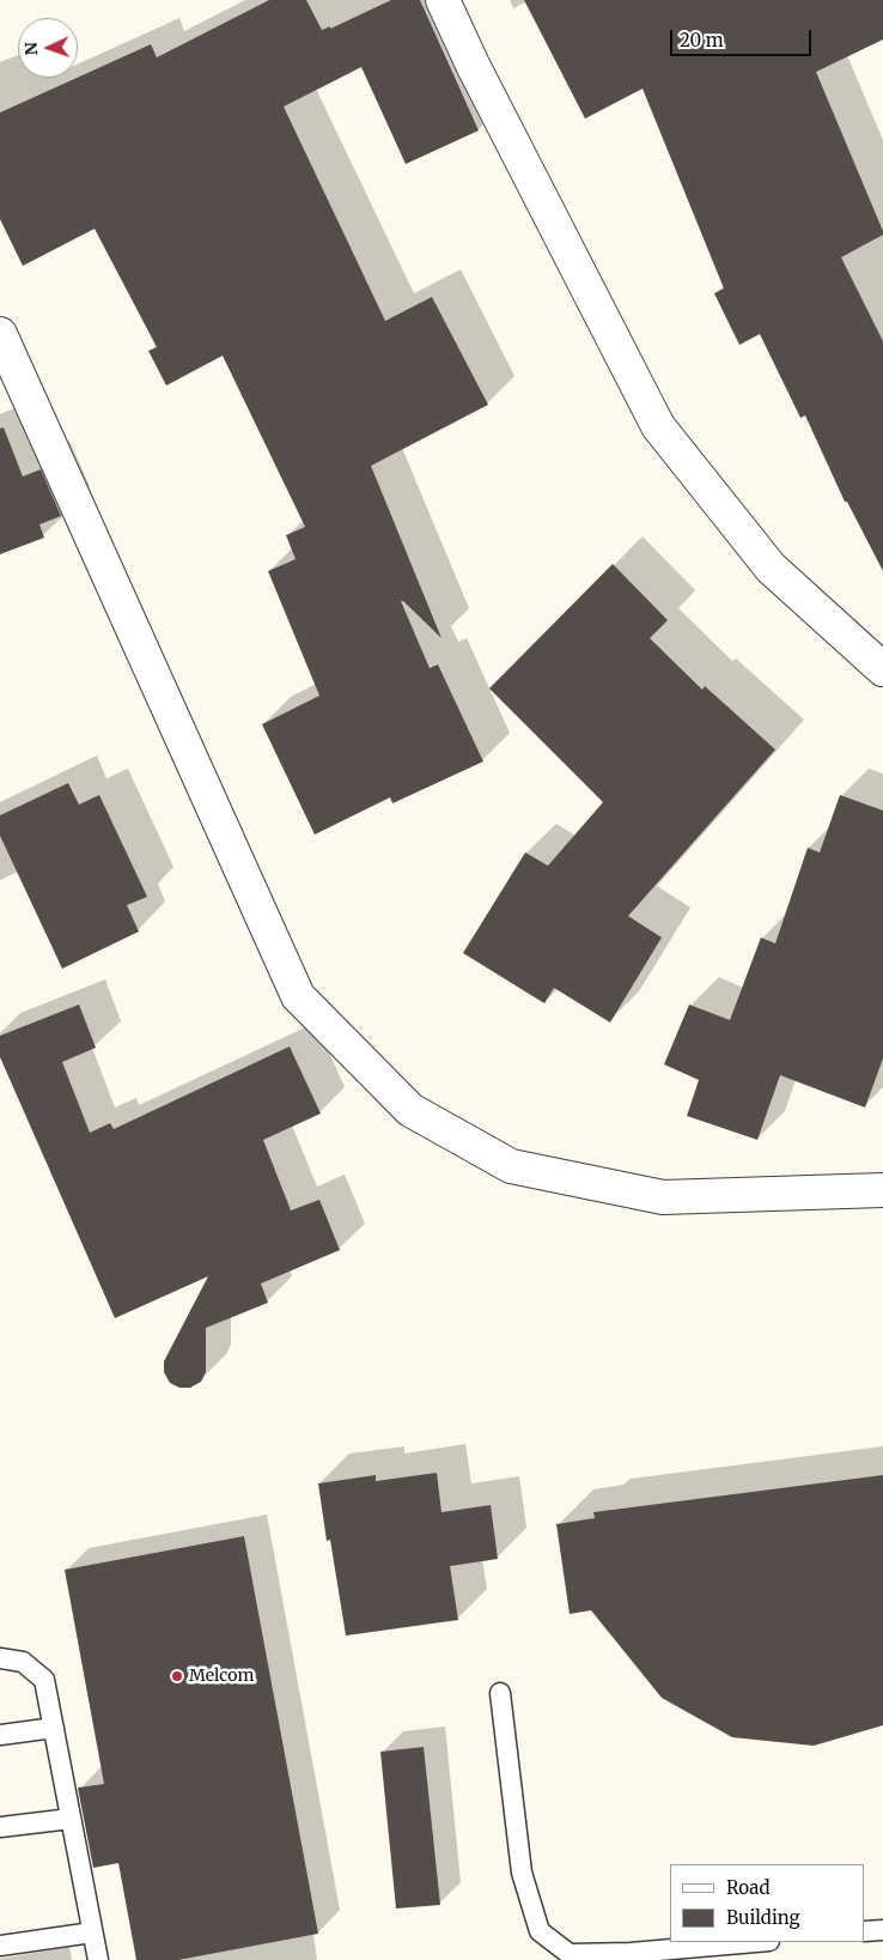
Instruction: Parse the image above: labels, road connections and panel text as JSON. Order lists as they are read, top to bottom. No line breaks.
{"places":["Melcom"],"legend":["Road","Building"],"scale_bar":"20 m","north":"left"}
